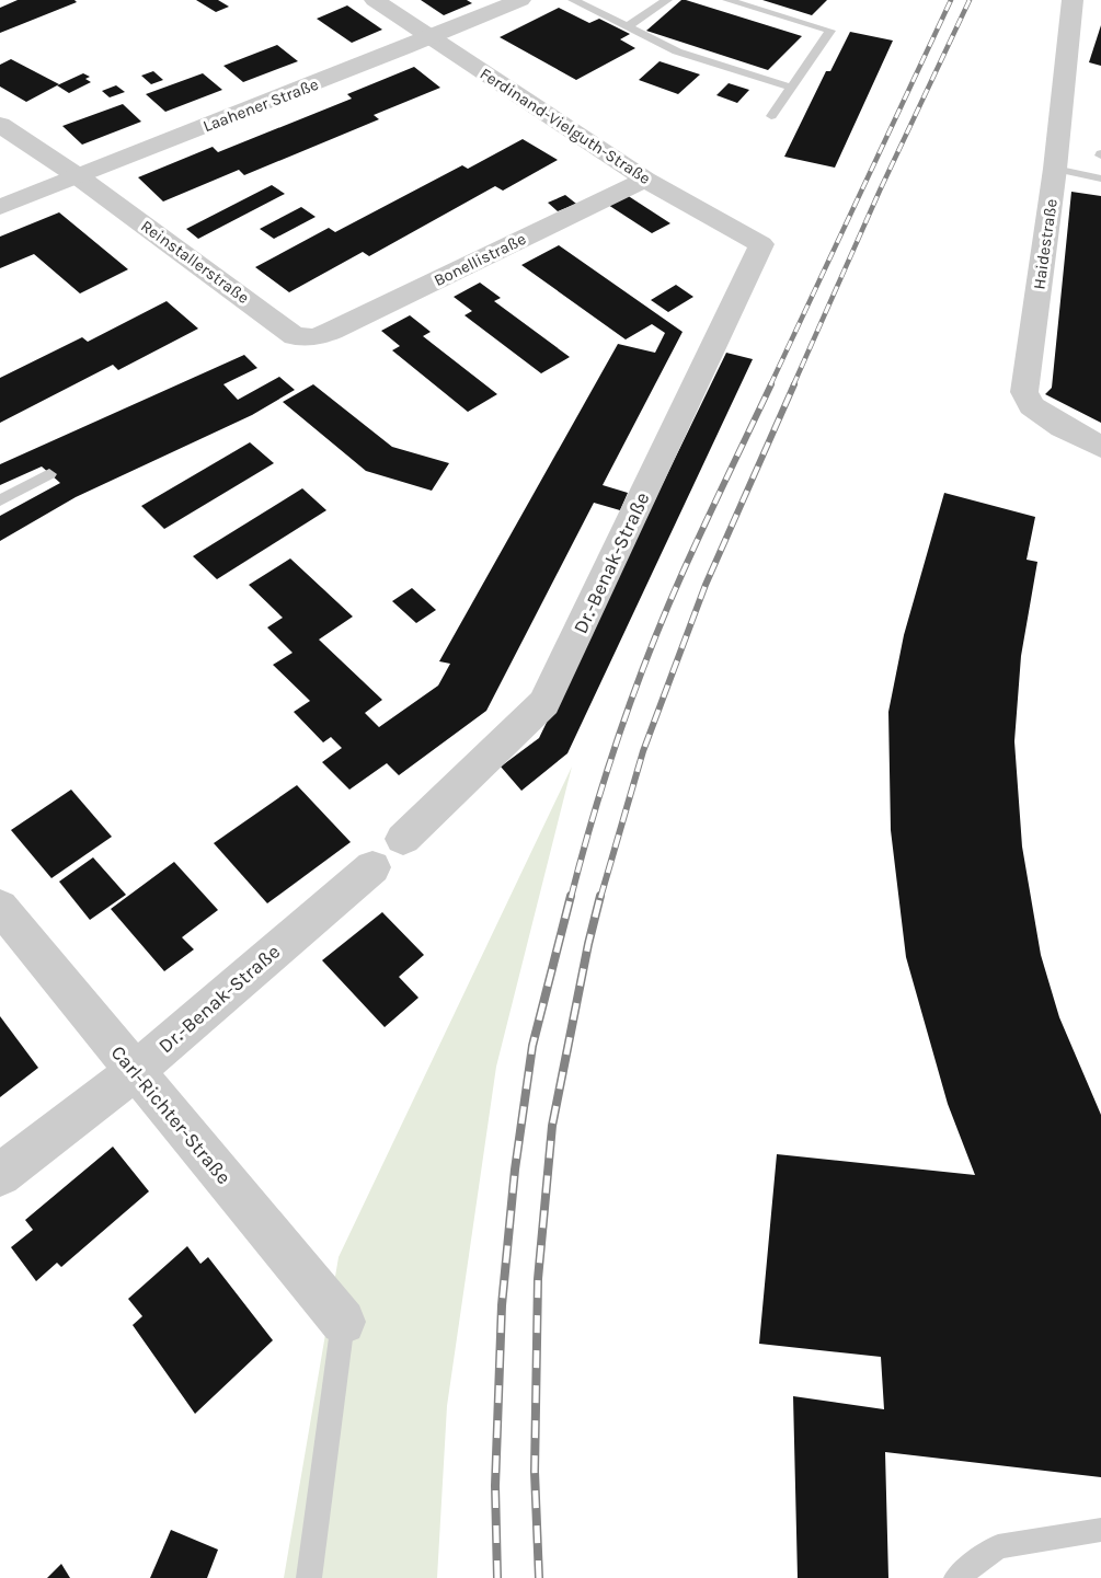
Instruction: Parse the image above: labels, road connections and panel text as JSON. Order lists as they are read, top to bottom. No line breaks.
{"streets":{"street":["Laahener Straße","Ferdinand-Vielguth-Straße","Haidestraße","Bonellistraße","Reinstallerstraße","Dr.-Benak-Straße","Carl-Richter-Straße"]},"crossings":[["Laahener Straße","Ferdinand-Vielguth-Straße"],["Laahener Straße","Reinstallerstraße"],["Ferdinand-Vielguth-Straße","Bonellistraße"],["Ferdinand-Vielguth-Straße","Dr.-Benak-Straße"],["Bonellistraße","Reinstallerstraße"],["Dr.-Benak-Straße","Carl-Richter-Straße"]]}
